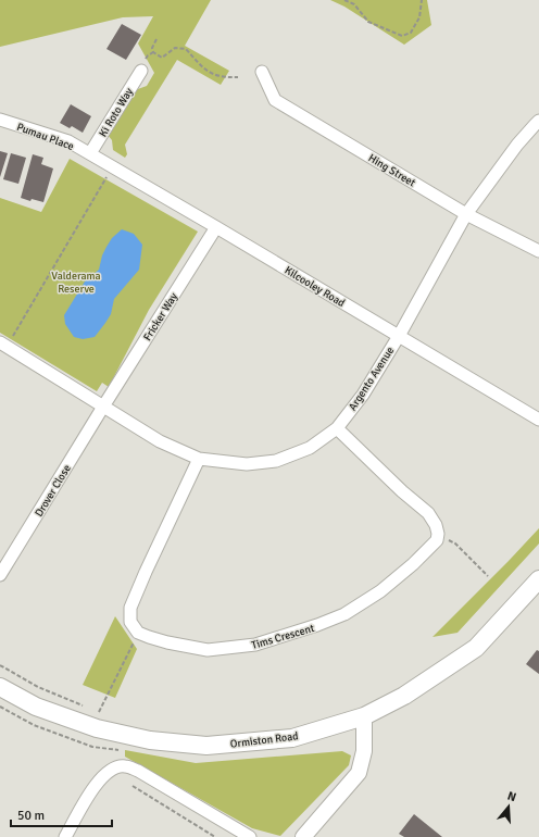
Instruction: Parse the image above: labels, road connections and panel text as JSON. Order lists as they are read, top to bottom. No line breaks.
{"streets":{"main road":["Ormiston Road"],"street":["Ki Roto Way","Pumau Place","Hing Street","Kilcooley Road","Fricker Way","Argento Avenue","Drover Close","Tims Crescent"]},"crossings":[["Ki Roto Way","Pumau Place"],["Ki Roto Way","Kilcooley Road"],["Pumau Place","Kilcooley Road"],["Hing Street","Argento Avenue"],["Kilcooley Road","Fricker Way"],["Kilcooley Road","Argento Avenue"],["Fricker Way","Argento Avenue"],["Fricker Way","Drover Close"],["Argento Avenue","Drover Close"]],"parks":["Valderama Reserve"],"scale_bar":"50 m","north":"top"}
